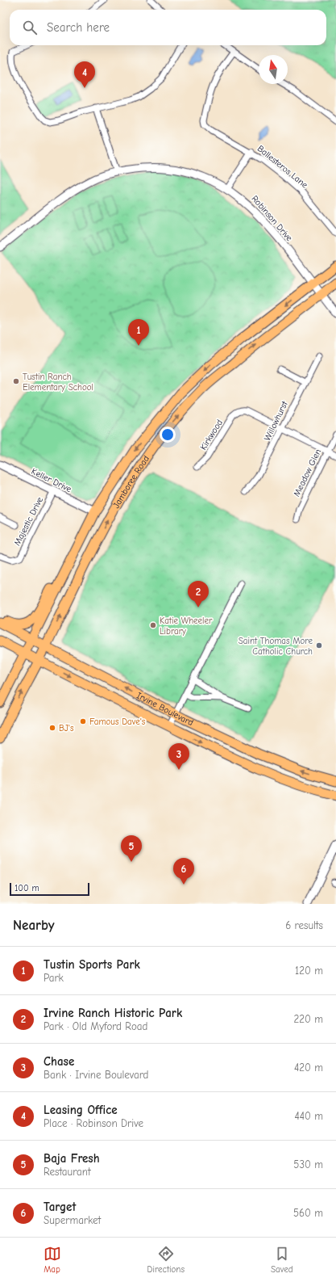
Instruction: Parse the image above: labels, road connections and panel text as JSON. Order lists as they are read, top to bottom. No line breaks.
{"streets":{"main road":["Jamboree Road","Irvine Boulevard"],"street":["Ballesteros Lane","Robinson Drive","Willowhurst","Kirkwood","Meadow Glen","Keller Drive","Majestic Drive"]},"crossings":[["Robinson Drive","Jamboree Road"],["Willowhurst","Kirkwood"],["Keller Drive","Jamboree Road"],["Keller Drive","Majestic Drive"],["Jamboree Road","Irvine Boulevard"]],"places":["Tustin Ranch Elementary School","Katie Wheeler Library","Saint Thomas More Catholic Church","Famous Dave's","BJ's"],"scale_bar":"100 m","north":"top","page":{"search":"Search here","pins":["4","1","2","3","5","6"],"scale":"100 m","heading":["Nearby","6 results"],"list":[{"mark":"1","name":"Tustin Sports Park","note":"Park","value":"120 m"},{"mark":"2","name":"Irvine Ranch Historic Park","note":"Park · Old Myford Road","value":"220 m"},{"mark":"3","name":"Chase","note":"Bank · Irvine Boulevard","value":"420 m"},{"mark":"4","name":"Leasing Office","note":"Place · Robinson Drive","value":"440 m"},{"mark":"5","name":"Baja Fresh","note":"Restaurant","value":"530 m"},{"mark":"6","name":"Target","note":"Supermarket","value":"560 m"}],"nav":["Map","Directions","Saved"]}}
